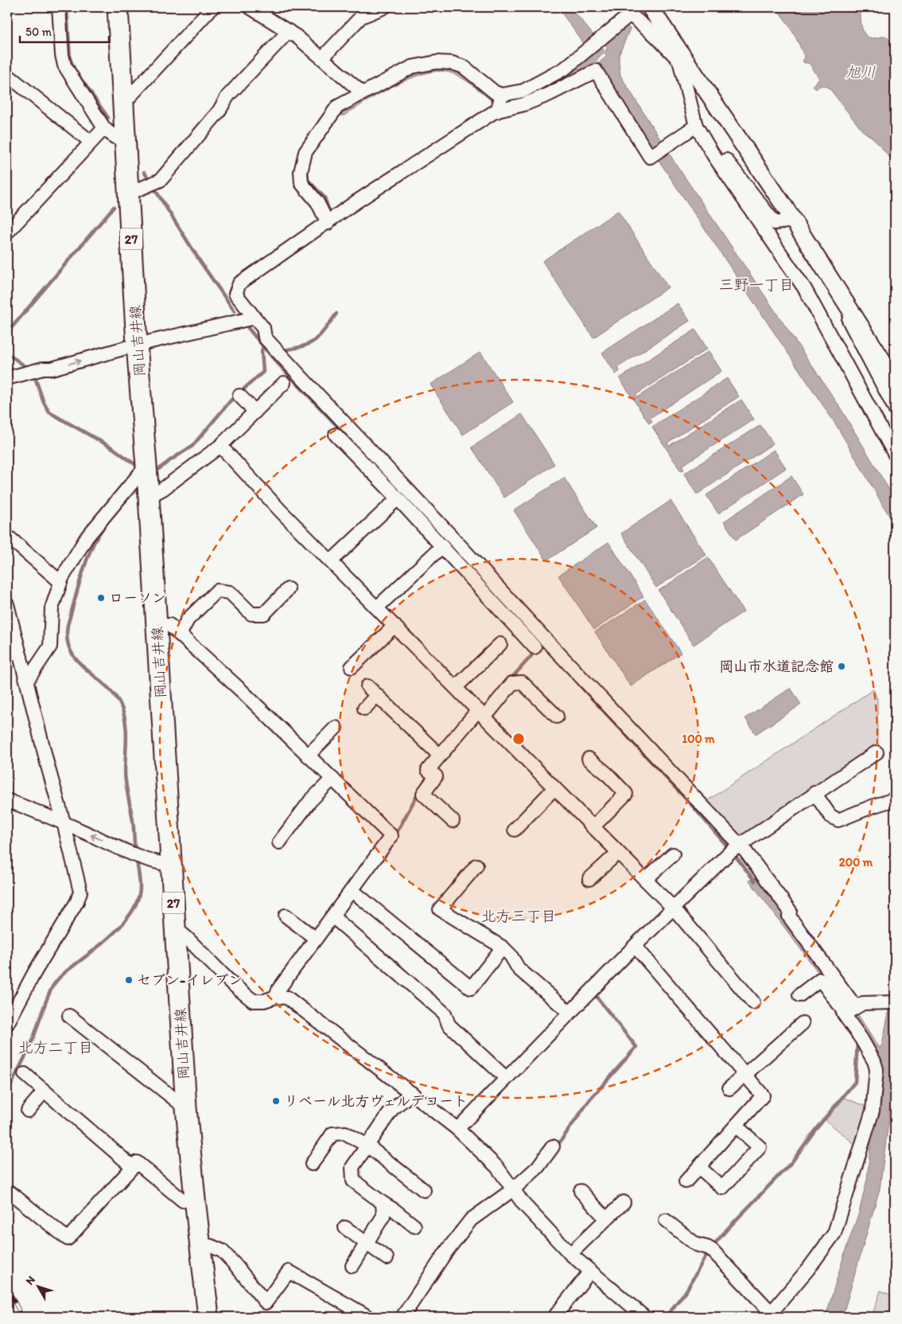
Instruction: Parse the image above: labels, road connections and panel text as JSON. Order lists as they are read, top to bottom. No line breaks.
{"streets":{"main road":["27","岡山吉井線"]},"districts":["三野一丁目","北方三丁目","北方二丁目"],"water":["旭川"],"places":["ローソン","岡山市水道記念館","セブン-イレブン","リベール北方ヴェルデコート"],"scale_bar":"50 m","north":"top left","rings":["100 m","200 m"]}
